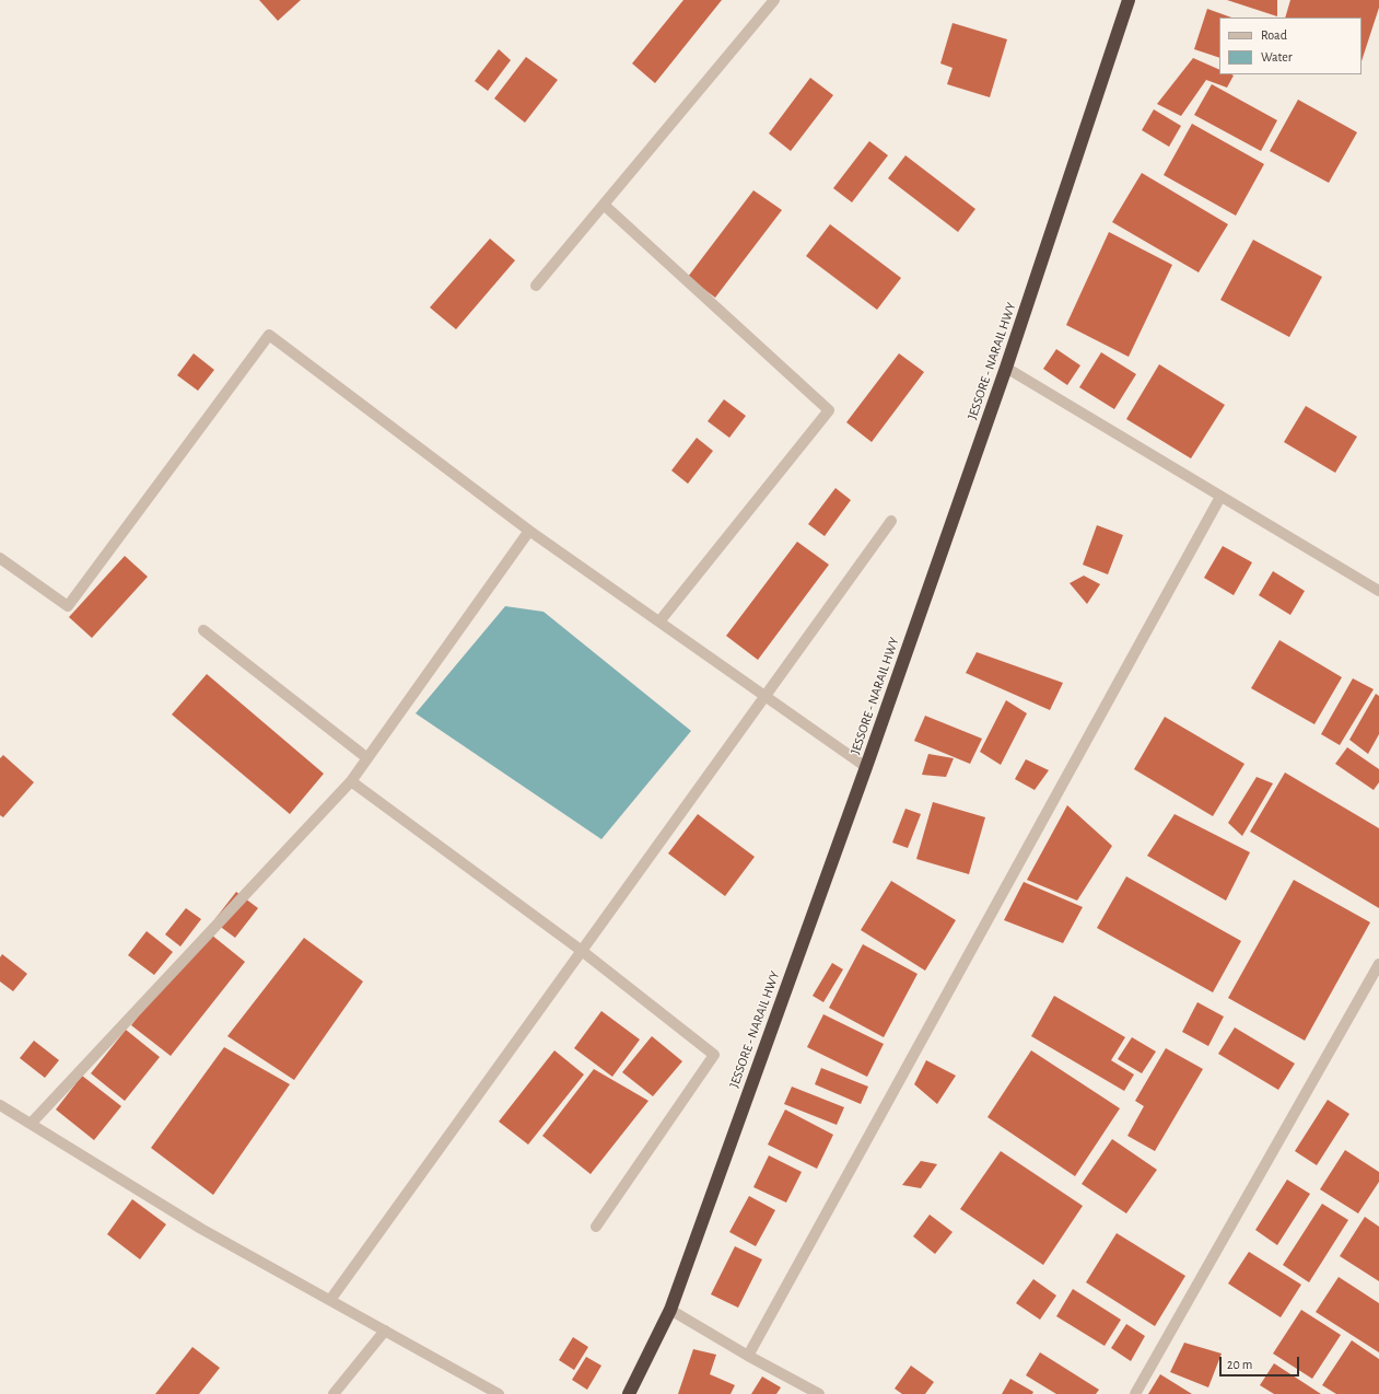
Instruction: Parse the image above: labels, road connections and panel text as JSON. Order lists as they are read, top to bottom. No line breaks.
{"streets":{"highway":["JESSORE - NARAIL HWY"]},"legend":["Road","Water"],"scale_bar":"20 m"}
